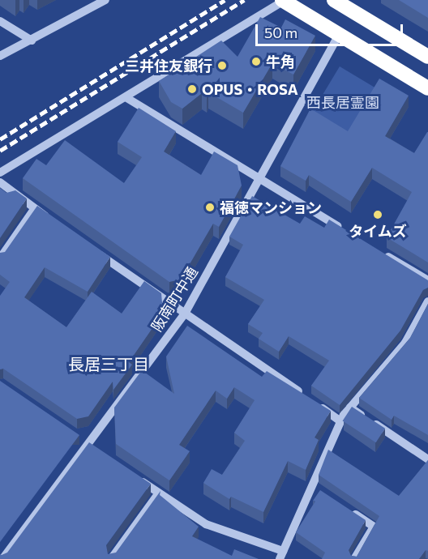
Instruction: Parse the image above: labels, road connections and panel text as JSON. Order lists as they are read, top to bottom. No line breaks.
{"streets":{"street":["阪南町中通"]},"districts":["長居三丁目"],"parks":["西長居霊園"],"places":["牛角","三井住友銀行","OPUS・ROSA","福徳マンション","タイムズ"],"scale_bar":"50 m"}
